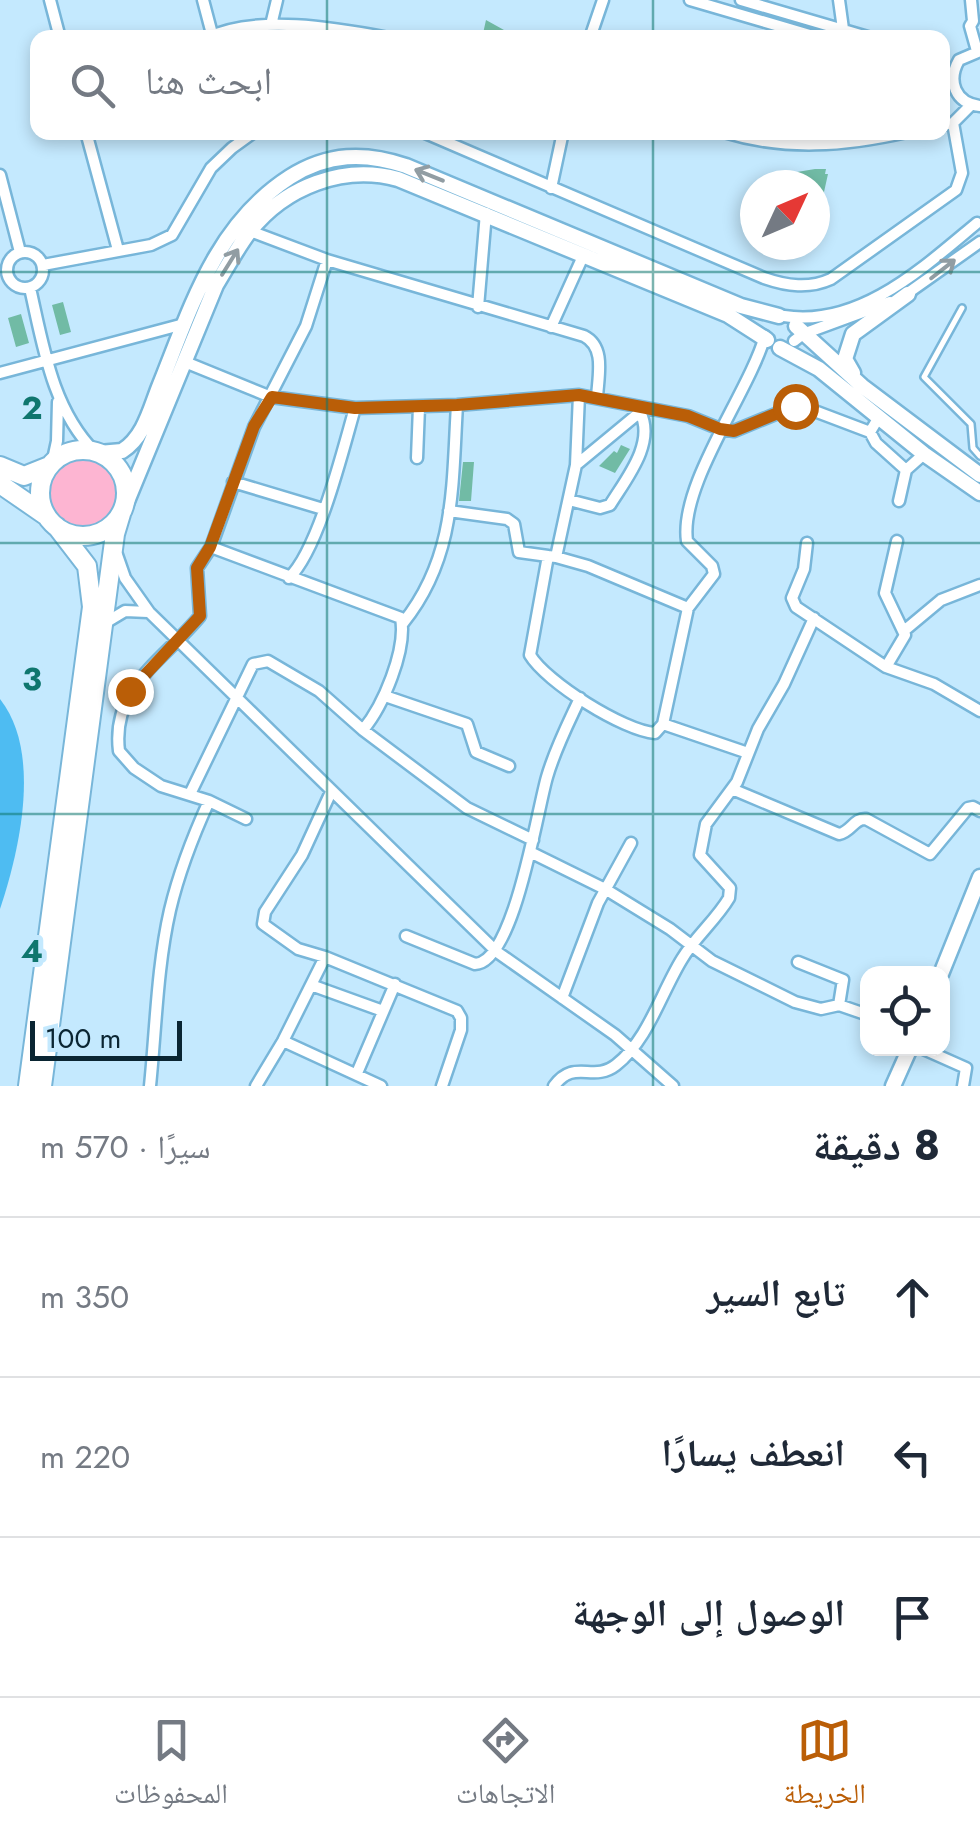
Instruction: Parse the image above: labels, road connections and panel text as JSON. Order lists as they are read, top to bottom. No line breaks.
{"scale_bar":"100 m","north":"top right","page":{"search":"ابحث هنا","scale":"100 m","heading":["8 دقيقة","سيرًا · 570 m"],"list":[["تابع السير","350 m"],["انعطف يسارًا","220 m"],"الوصول إلى الوجهة"],"nav":["الخريطة","الاتجاهات","المحفوظات"]},"grid":{"rows":["2","3","4"]}}
